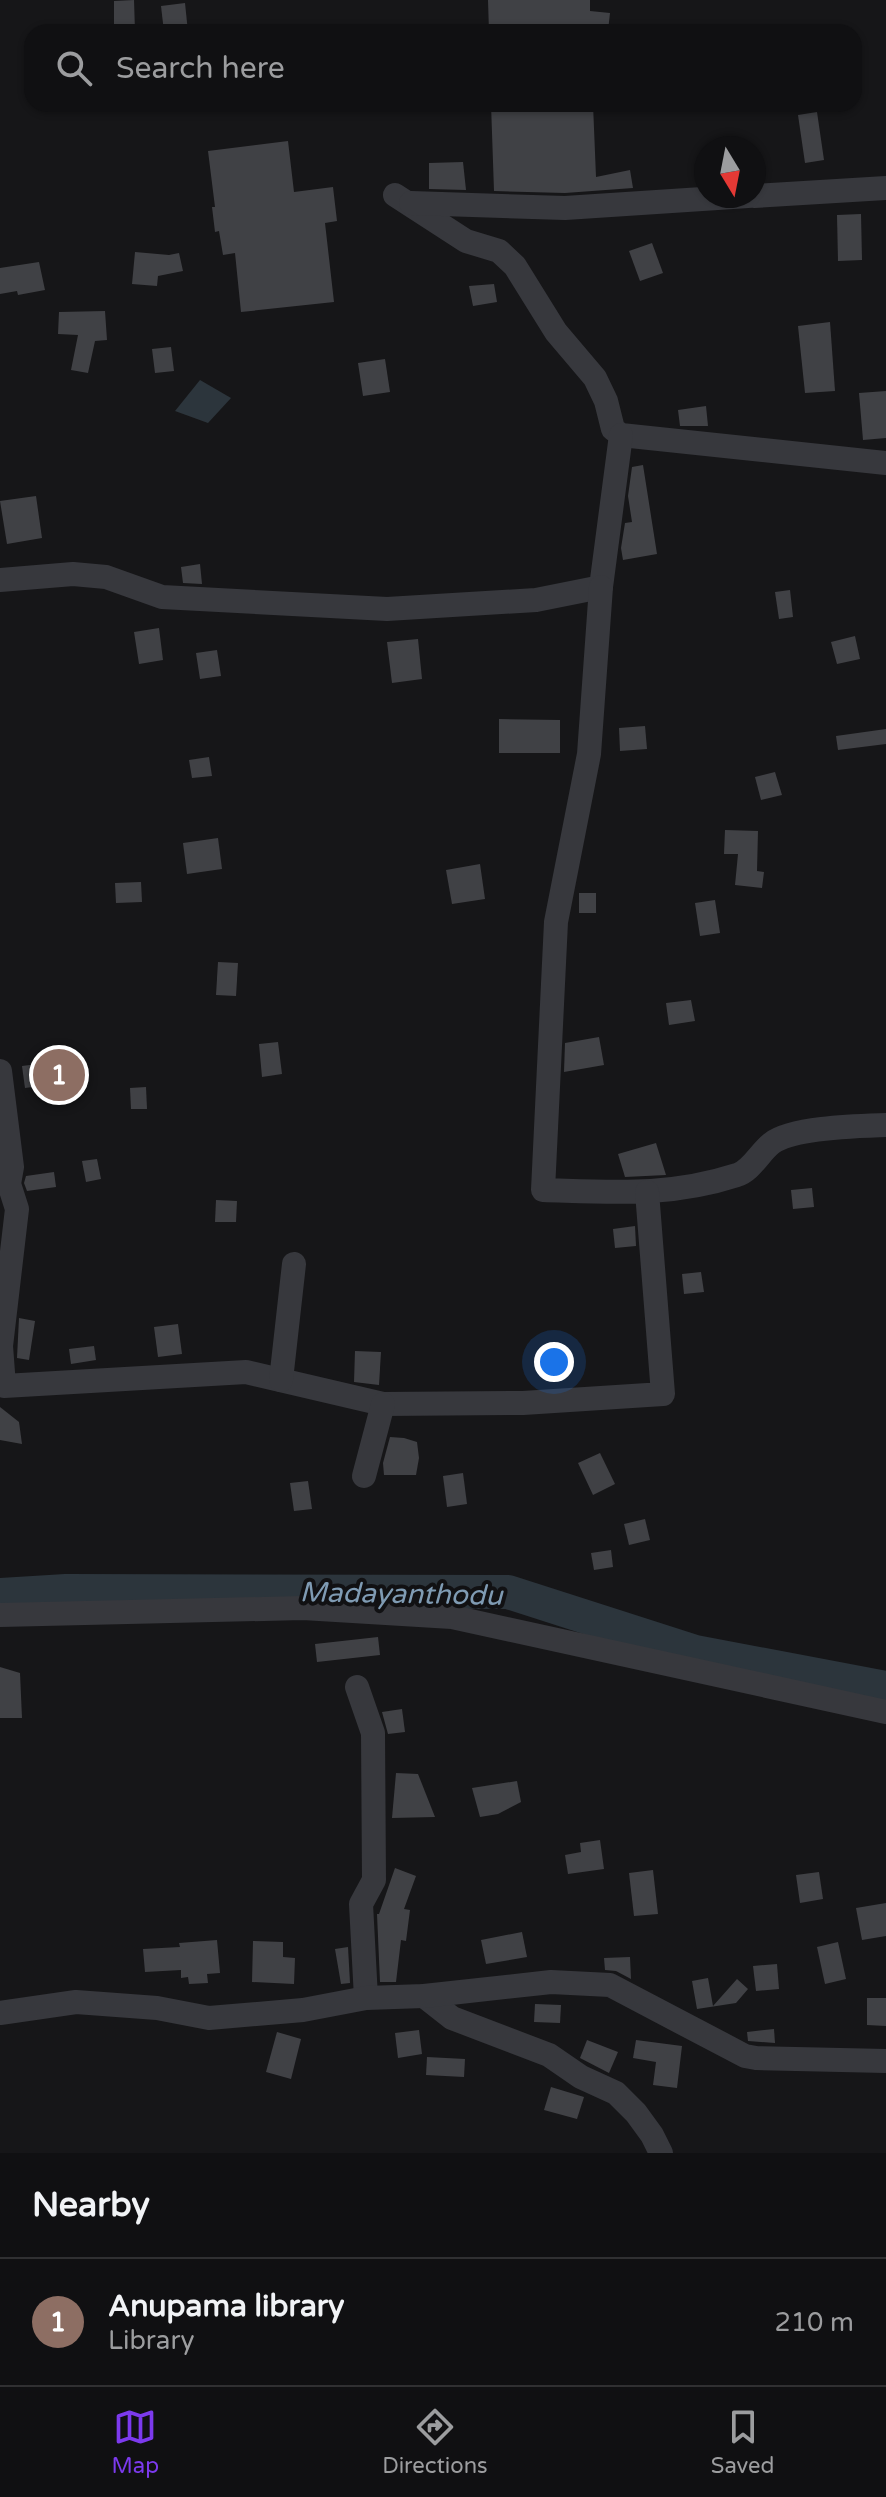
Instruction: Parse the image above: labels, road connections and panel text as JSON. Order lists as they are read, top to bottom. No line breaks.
{"water":["Madayanthodu"],"north":"bottom","page":{"search":"Search here","pins":"1","heading":"Nearby","list":[{"mark":"1","name":"Anupama library","note":"Library","value":"210 m"}],"nav":["Map","Directions","Saved"]}}
